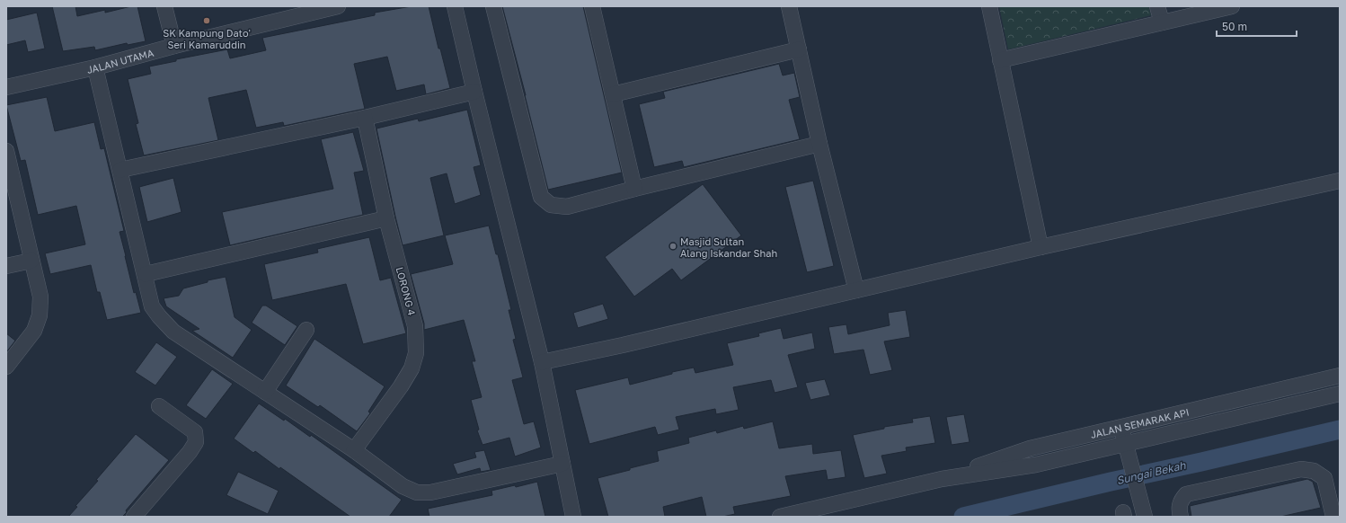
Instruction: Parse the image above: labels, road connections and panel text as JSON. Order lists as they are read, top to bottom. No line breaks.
{"streets":{"street":["JALAN UTAMA","LORONG 4","JALAN SEMARAK API"]},"water":["Sungai Bekah"],"places":["SK Kampung Dato' Seri Kamaruddin","Masjid Sultan Alang Iskandar Shah"],"scale_bar":"50 m"}
